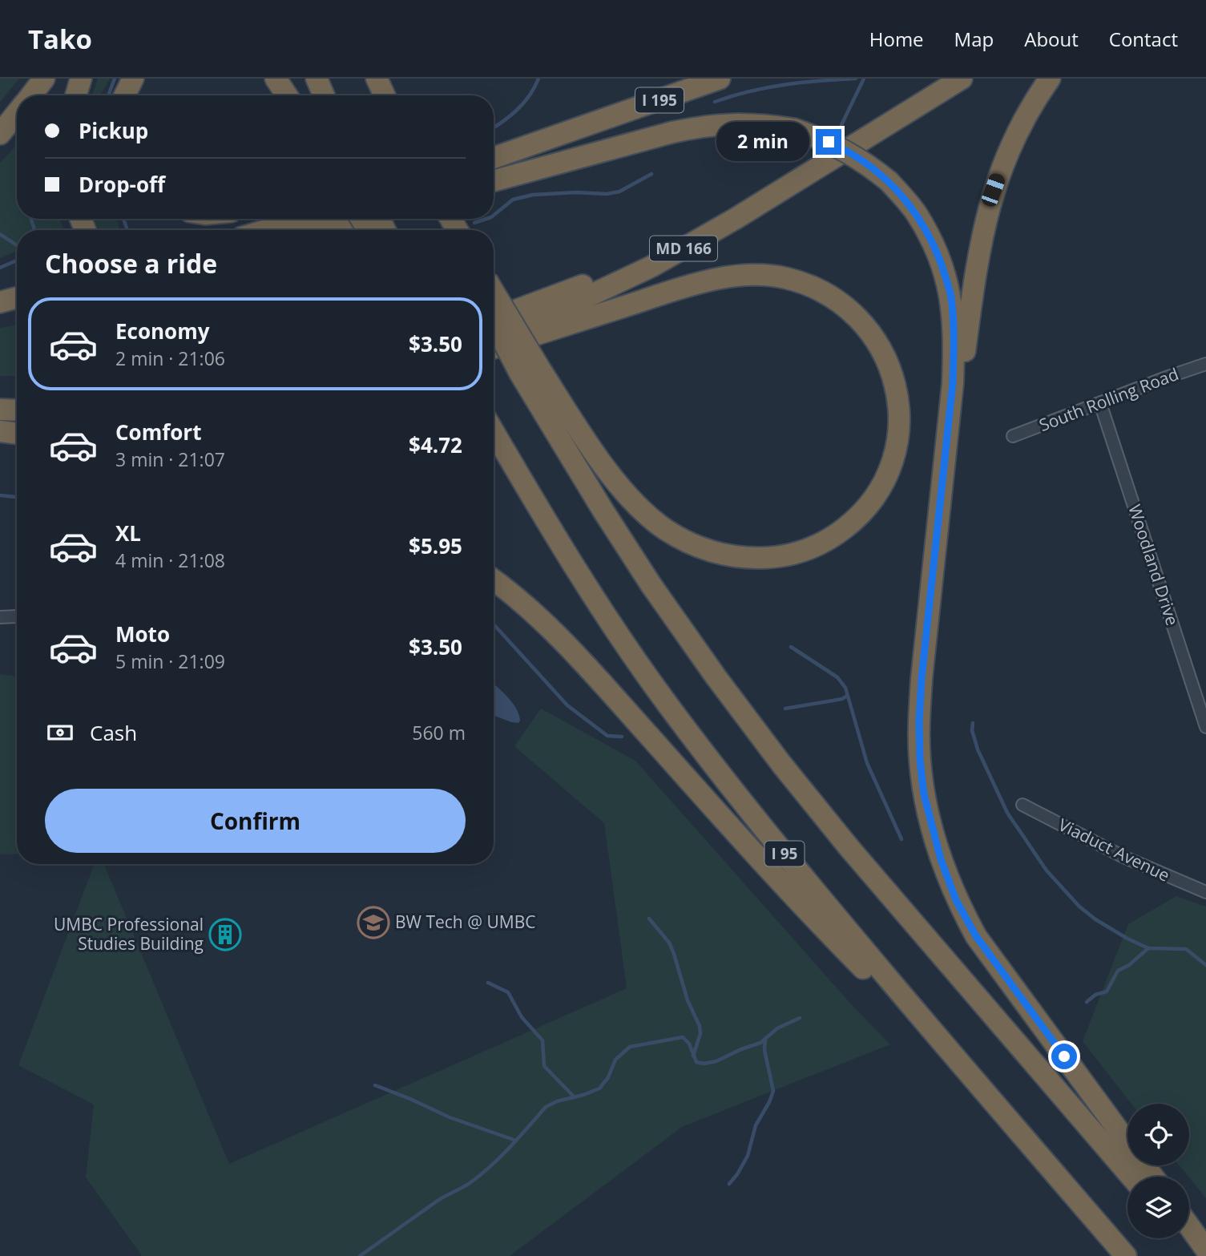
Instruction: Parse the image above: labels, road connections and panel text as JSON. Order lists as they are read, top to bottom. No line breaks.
{"streets":{"highway":["I 195","MD 166","I 95"],"street":["South Rolling Road","Woodland Drive","Viaduct Avenue"]},"crossings":[["South Rolling Road","Woodland Drive"]],"places":{"school or university":["BW Tech @ UMBC"],"building":["UMBC Professional Studies Building"]},"page":{"header":"Tako","nav":["Home","Map","About","Contact"],"banner":["Pickup","Drop-off"],"bubble":"2 min","heading":"Choose a ride","list":[{"name":"Economy","note":"2 min · 21:06","value":"$3.50"},{"name":"Comfort","note":"3 min · 21:07","value":"$4.72"},{"name":"XL","note":"4 min · 21:08","value":"$5.95"},{"name":"Moto","note":"5 min · 21:09","value":"$3.50"}],"pay":["Cash","560 m"],"buttons":"Confirm"}}
